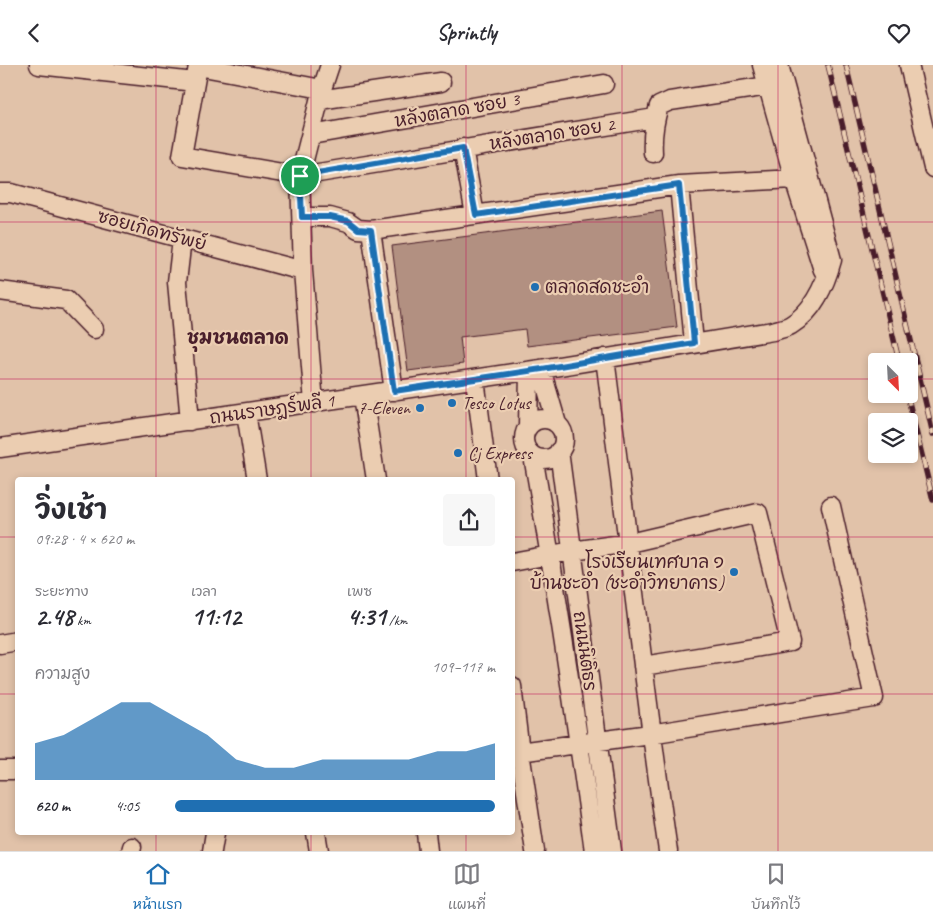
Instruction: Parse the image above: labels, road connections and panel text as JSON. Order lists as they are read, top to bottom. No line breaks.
{"streets":{"street":["หลังตลาด ซอย 3","หลังตลาด ซอย 2","ซอยเกิดทรัพย์","ถนนราษฎร์พลี 1","ถนนนิติธร"]},"districts":["ชุมชนตลาด"],"places":["ตลาดสดชะอำ","Tesco Lotus","7-Eleven","Cj Express","โรงเรียนเทศบาล ๑ บ้านชะอำ (ชะอำวิทยาคาร)"],"north":"bottom right","page":{"header":"Sprintly","heading":["วิ่งเช้า","09:28 · 4 × 620 m"],"stats":[["ระยะทาง","2.48 km"],["เวลา","11:12"],["เพซ","4:31 /km"]],"chart":["ความสูง","109–117 m"],"list":[{"name":"620 m","note":"4:05"}],"tabs":["หน้าแรก","แผนที่","บันทึกไว้"]}}
